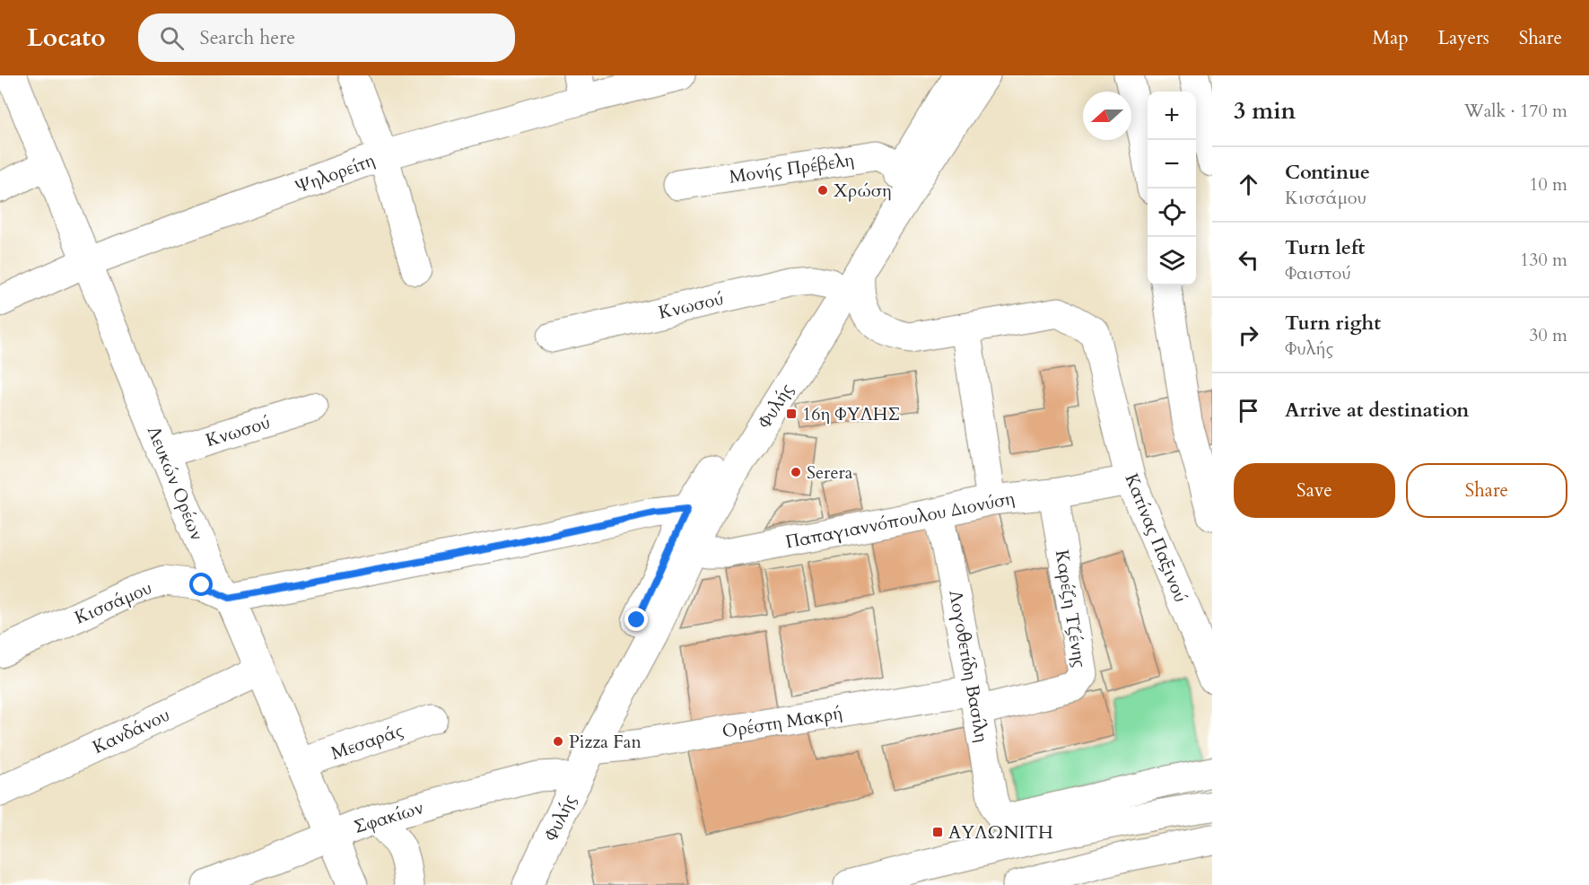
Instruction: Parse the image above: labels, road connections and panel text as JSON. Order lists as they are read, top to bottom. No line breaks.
{"streets":{"main road":["Μονής Πρέβελη","Ψηλορείτη","Κνωσού","Φυλής","Λευκών Ορέων","Παπαγιαννόπουλου Διονύση","Κατίνας Παξινού","Κισσάμου","Καρέζη Τζένης","Λογοθετίδη Βασίλη","Ορέστη Μακρή","Κανδάνου","Μεσαράς","Σφακίων"]},"crossings":[["Μονής Πρέβελη","Φυλής"],["Ψηλορείτη","Λευκών Ορέων"],["Κνωσού","Φυλής"],["Κνωσού","Λευκών Ορέων"],["Φυλής","Παπαγιαννόπουλου Διονύση"],["Φυλής","Ορέστη Μακρή"],["Φυλής","Σφακίων"],["Λευκών Ορέων","Κισσάμου"],["Λευκών Ορέων","Κανδάνου"],["Λευκών Ορέων","Μεσαράς"],["Λευκών Ορέων","Σφακίων"],["Παπαγιαννόπουλου Διονύση","Κατίνας Παξινού"],["Παπαγιαννόπουλου Διονύση","Καρέζη Τζένης"],["Παπαγιαννόπουλου Διονύση","Λογοθετίδη Βασίλη"],["Καρέζη Τζένης","Λογοθετίδη Βασίλη"],["Καρέζη Τζένης","Ορέστη Μακρή"],["Λογοθετίδη Βασίλη","Ορέστη Μακρή"]],"places":{"other":["Χρώση","Serera","Pizza Fan"],"transit":["16η ΦΥΛΗΣ","ΑΥΛΩΝΙΤΗ"]},"north":"left","page":{"header":"Locato","search":"Search here","nav":["Map","Layers","Share"],"heading":["3 min","Walk · 170 m"],"map_buttons":["+","−"],"list":[["Continue","Κισσάμου","10 m"],["Turn left","Φαιστού","130 m"],["Turn right","Φυλής","30 m"],"Arrive at destination"],"buttons":["Save","Share"]}}
